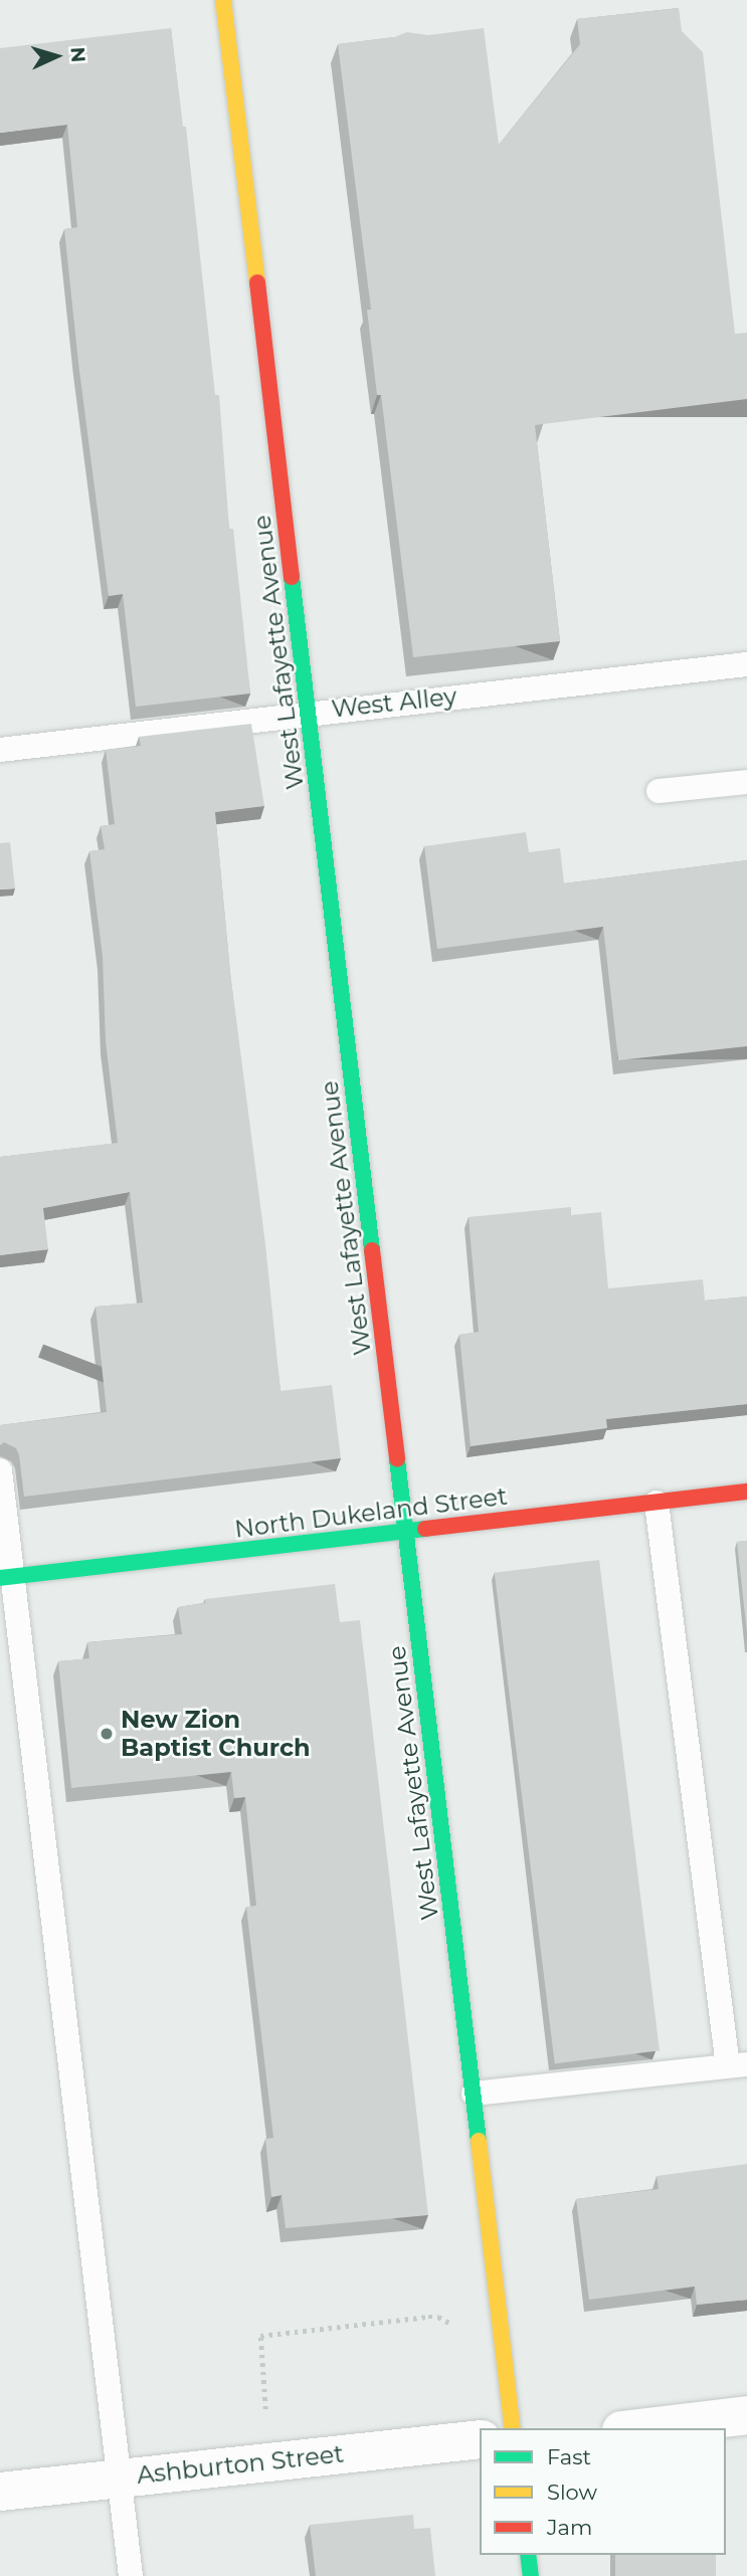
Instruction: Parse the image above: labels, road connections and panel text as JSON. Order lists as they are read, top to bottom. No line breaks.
{"streets":{"main road":["West Lafayette Avenue","North Dukeland Street"],"street":["Ashburton Street"],"lane":["West Alley"]},"crossings":[["West Lafayette Avenue","West Alley"],["West Lafayette Avenue","North Dukeland Street"]],"places":["New Zion Baptist Church"],"legend":["Fast","Slow","Jam"],"north":"right"}
